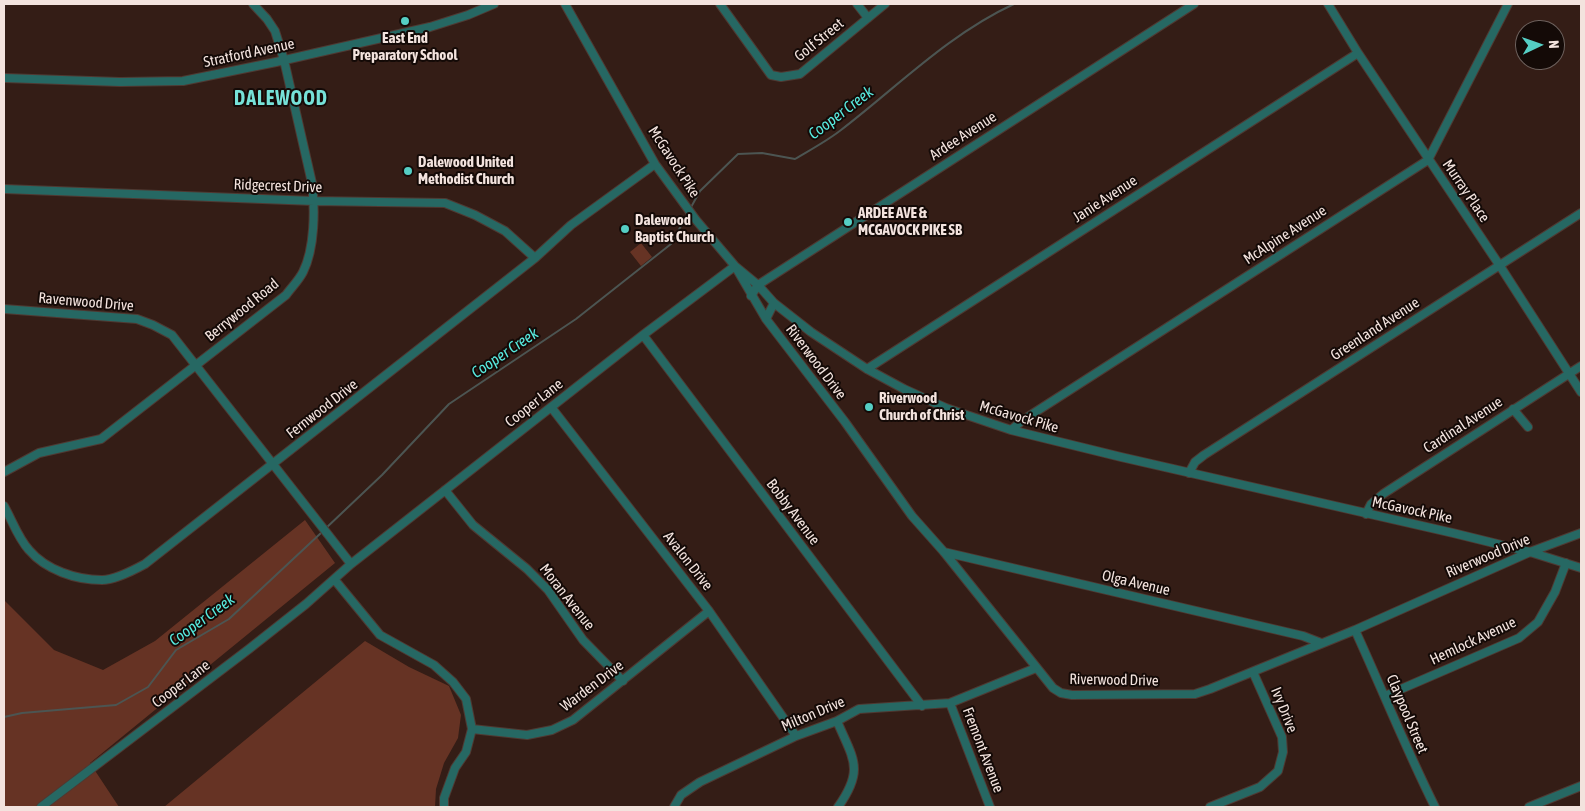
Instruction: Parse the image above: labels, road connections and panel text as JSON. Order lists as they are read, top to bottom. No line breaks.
{"streets":{"street":["Golf Street","Stratford Avenue","Ardee Avenue","McGavock Pike","Ridgecrest Drive","Murray Place","Janie Avenue","McAlpine Avenue","Ravenwood Drive","Berrywood Road","Greenland Avenue","Riverwood Drive","Cooper Lane","Fernwood Drive","Cardinal Avenue","Bobby Avenue","Avalon Drive","Olga Avenue","Moran Avenue","Hemlock Avenue","Warden Drive","Ivy Drive","Milton Drive","Claypool Street","Fremont Avenue"]},"crossings":[["Stratford Avenue","Berrywood Road"],["Ardee Avenue","McGavock Pike"],["Ardee Avenue","Riverwood Drive"],["McGavock Pike","Janie Avenue"],["McGavock Pike","McAlpine Avenue"],["McGavock Pike","Greenland Avenue"],["McGavock Pike","Riverwood Drive"],["McGavock Pike","Cooper Lane"],["McGavock Pike","Fernwood Drive"],["McGavock Pike","Cardinal Avenue"],["McGavock Pike","Hemlock Avenue"],["Ridgecrest Drive","Berrywood Road"],["Ridgecrest Drive","Fernwood Drive"],["Murray Place","Janie Avenue"],["Murray Place","McAlpine Avenue"],["Murray Place","Greenland Avenue"],["Murray Place","Cardinal Avenue"],["Ravenwood Drive","Berrywood Road"],["Ravenwood Drive","Cooper Lane"],["Ravenwood Drive","Fernwood Drive"],["Riverwood Drive","Cooper Lane"],["Riverwood Drive","Olga Avenue"],["Riverwood Drive","Ivy Drive"],["Riverwood Drive","Milton Drive"],["Riverwood Drive","Claypool Street"],["Cooper Lane","Bobby Avenue"],["Cooper Lane","Avalon Drive"],["Cooper Lane","Moran Avenue"],["Bobby Avenue","Milton Drive"],["Avalon Drive","Warden Drive"],["Avalon Drive","Milton Drive"],["Moran Avenue","Warden Drive"],["Hemlock Avenue","Claypool Street"],["Milton Drive","Fremont Avenue"]],"districts":["DALEWOOD"],"water":["Cooper Creek"],"places":["East End Preparatory School","Dalewood United Methodist Church","ARDEE AVE & MCGAVOCK PIKE SB","Dalewood Baptist Church","Riverwood Church of Christ"],"north":"right"}
